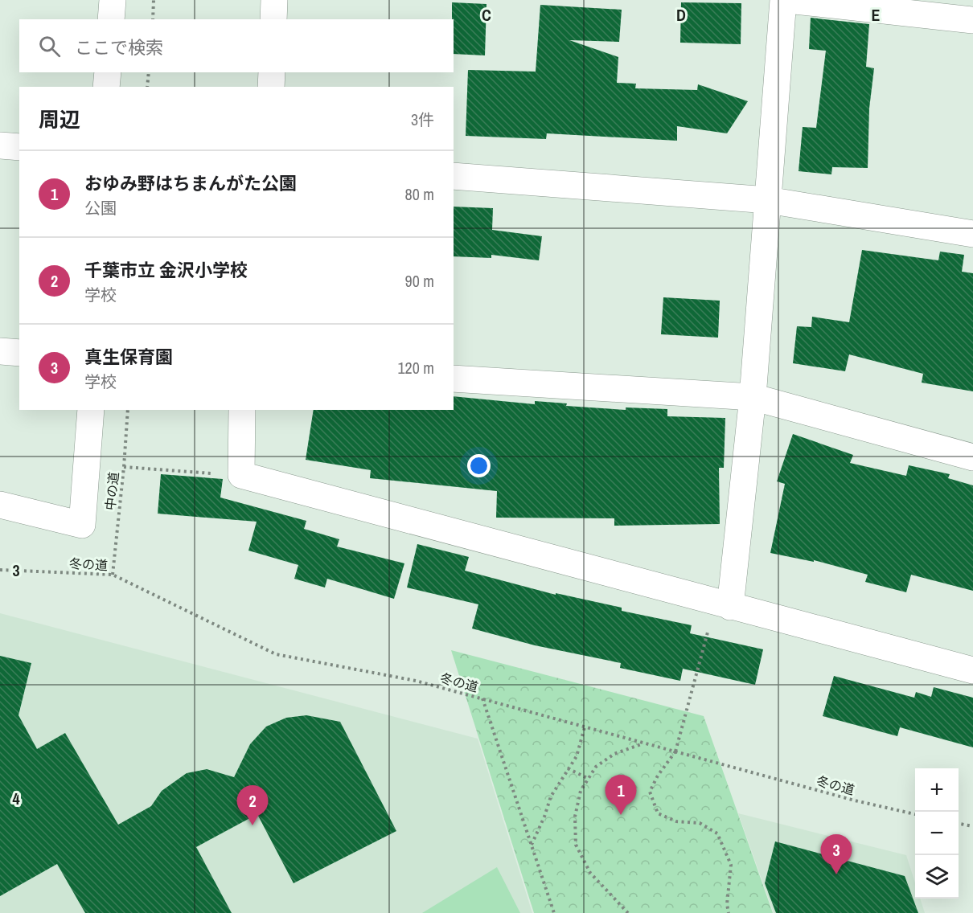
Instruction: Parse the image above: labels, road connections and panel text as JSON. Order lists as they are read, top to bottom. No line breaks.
{"streets":{"path":["中の道","冬の道"]},"crossings":[["中の道","冬の道"]],"page":{"search":"ここで検索","heading":["周辺","3件"],"list":[{"mark":"1","name":"おゆみ野はちまんがた公園","note":"公園","value":"80 m"},{"mark":"2","name":"千葉市立 金沢小学校","note":"学校","value":"90 m"},{"mark":"3","name":"真生保育園","note":"学校","value":"120 m"}],"map_buttons":["+","−"],"pins":["1","2","3"]},"grid":{"columns":["C","D","E"],"rows":["3","4"]}}
